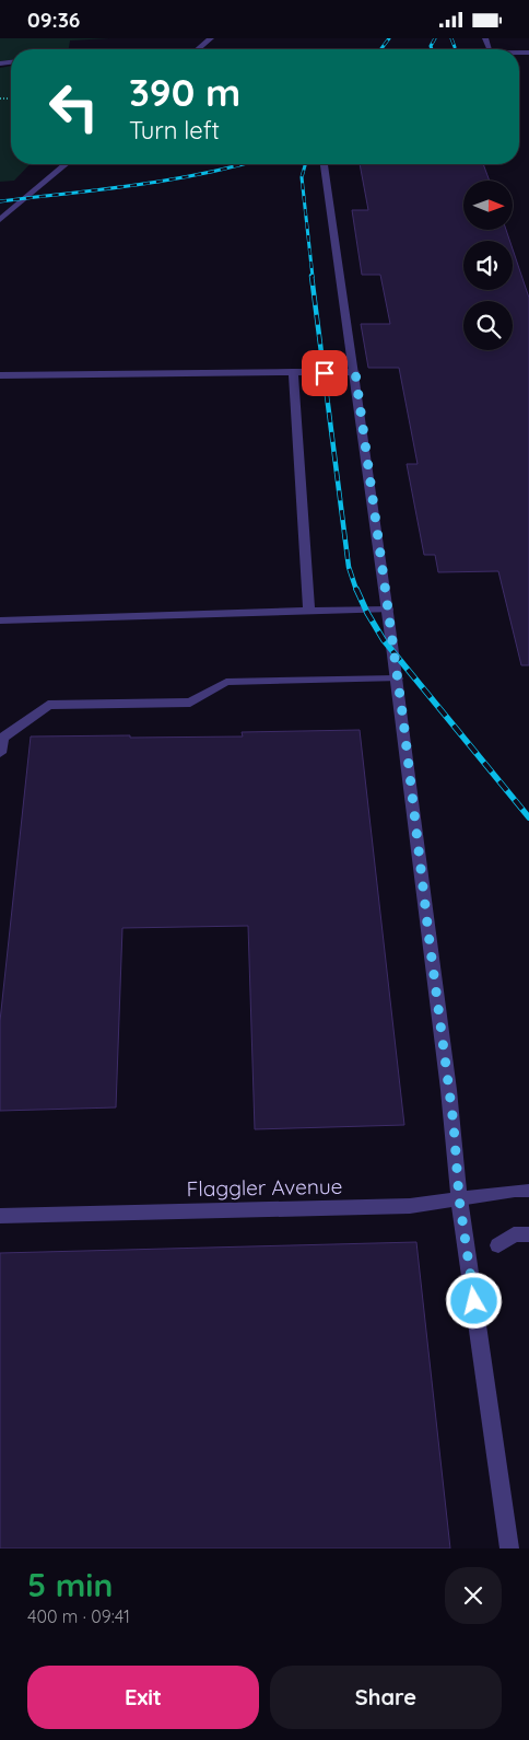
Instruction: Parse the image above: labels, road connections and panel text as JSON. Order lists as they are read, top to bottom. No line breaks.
{"streets":{"street":["Flaggler Avenue"]},"north":"right","page":{"status":"09:36","turn":["390 m","Turn left"],"heading":["5 min","400 m · 09:41"],"buttons":["Exit","Share"]}}
